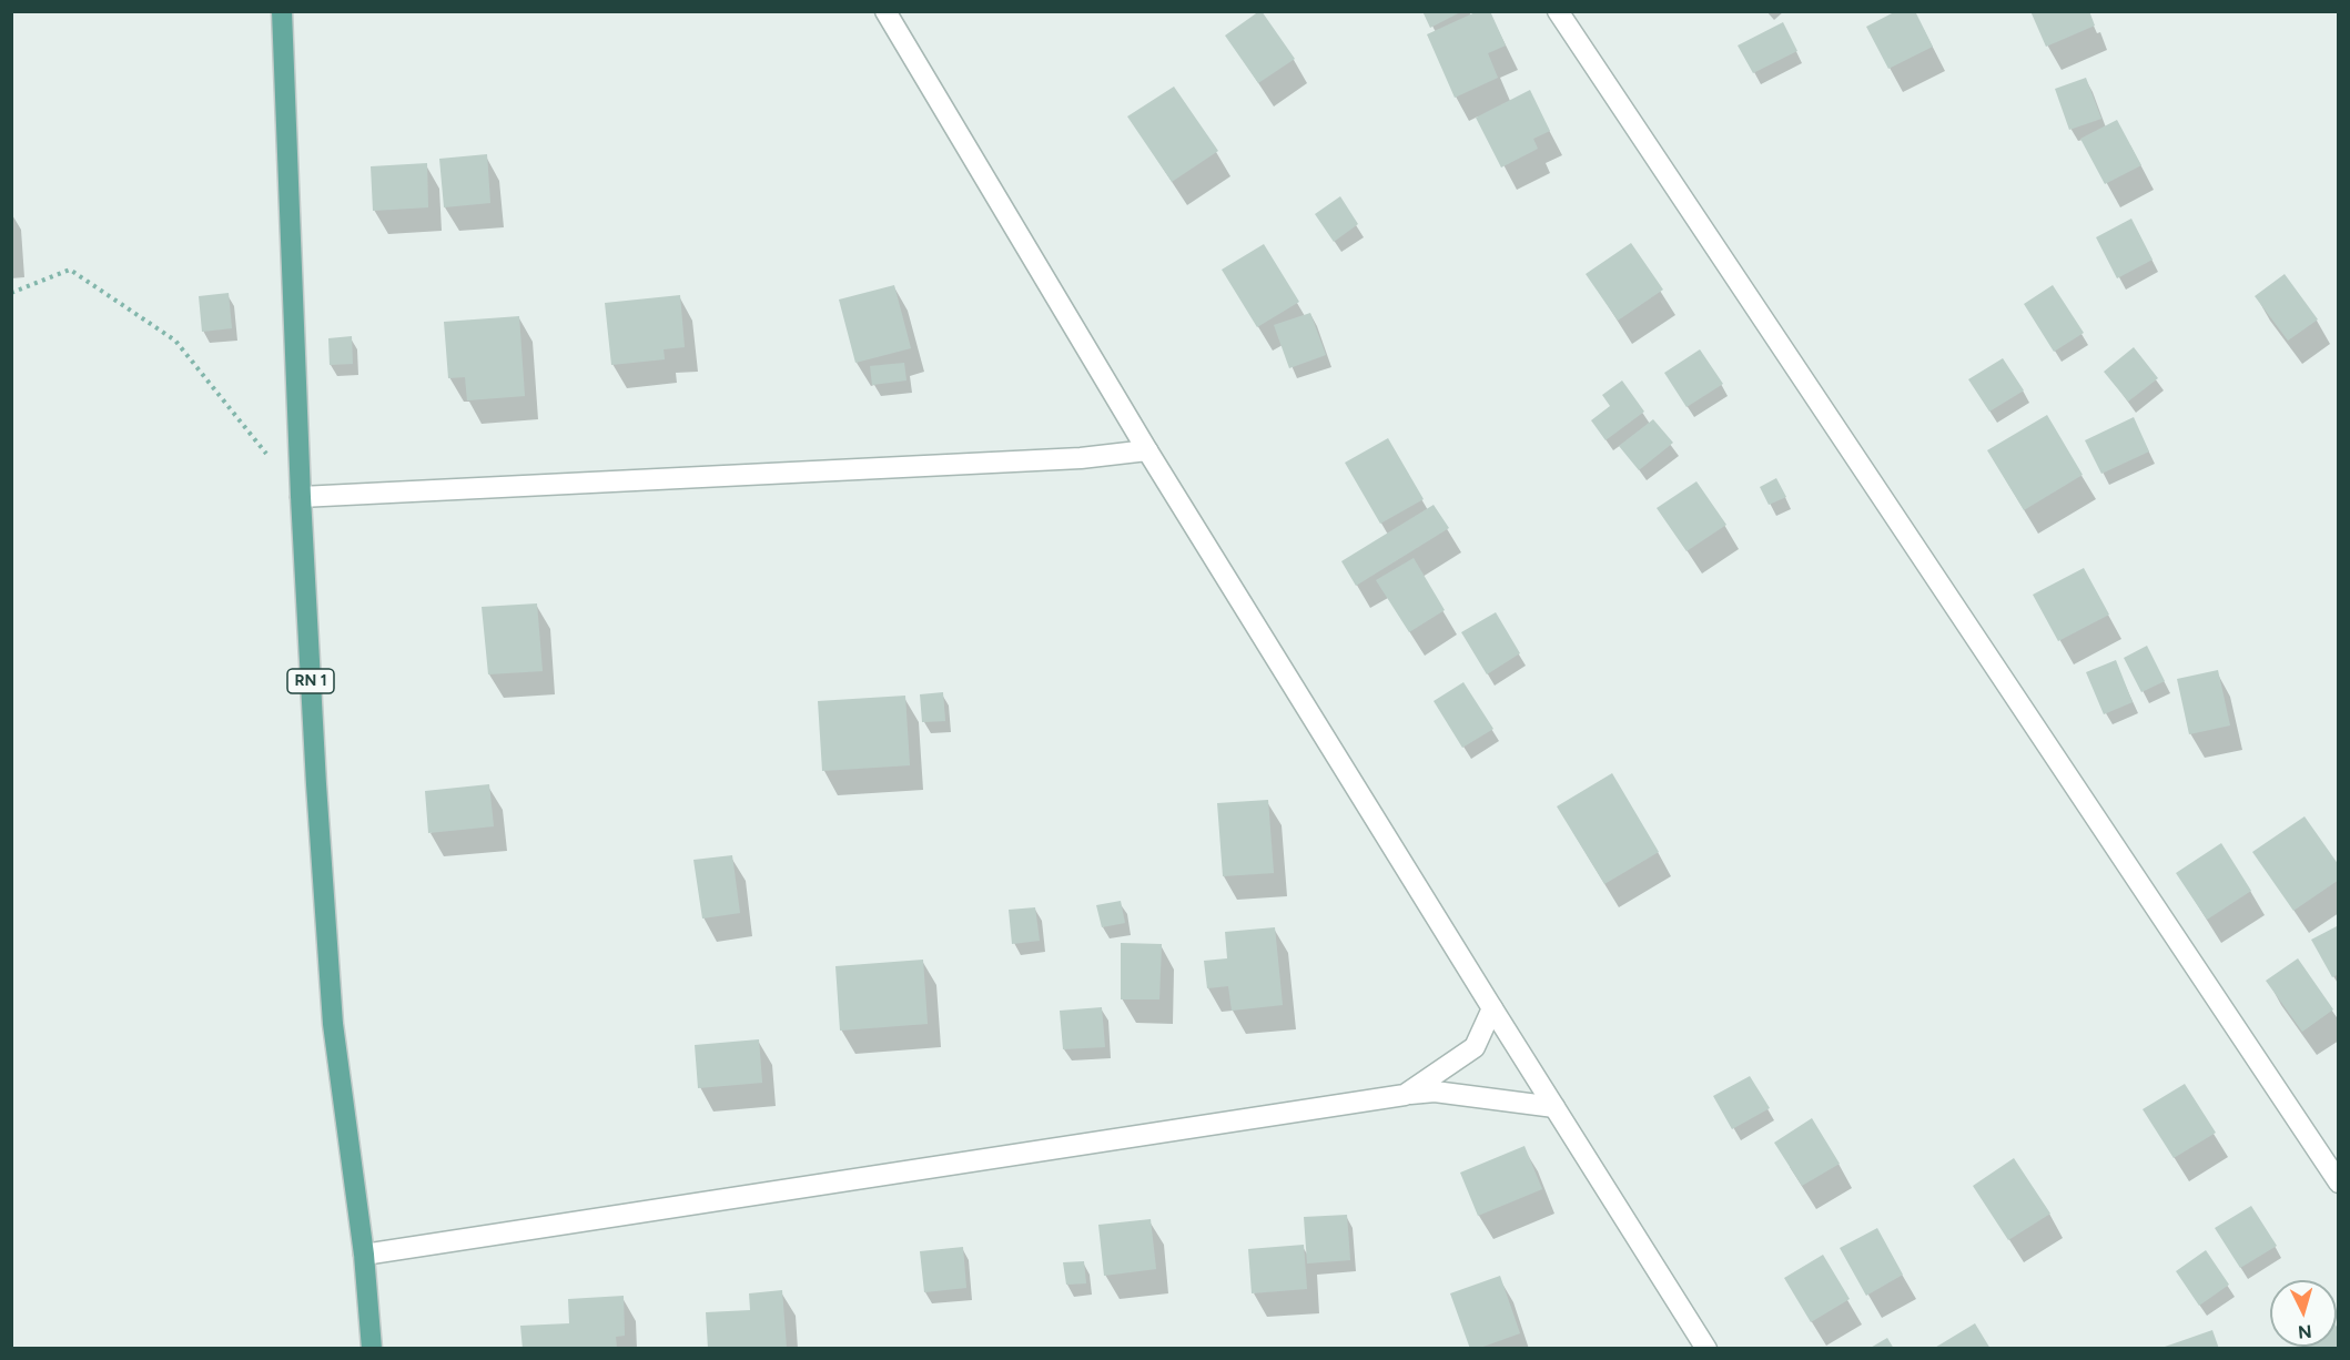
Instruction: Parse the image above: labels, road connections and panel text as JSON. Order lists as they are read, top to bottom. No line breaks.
{"streets":{"main road":["RN 1"]},"north":"bottom"}
